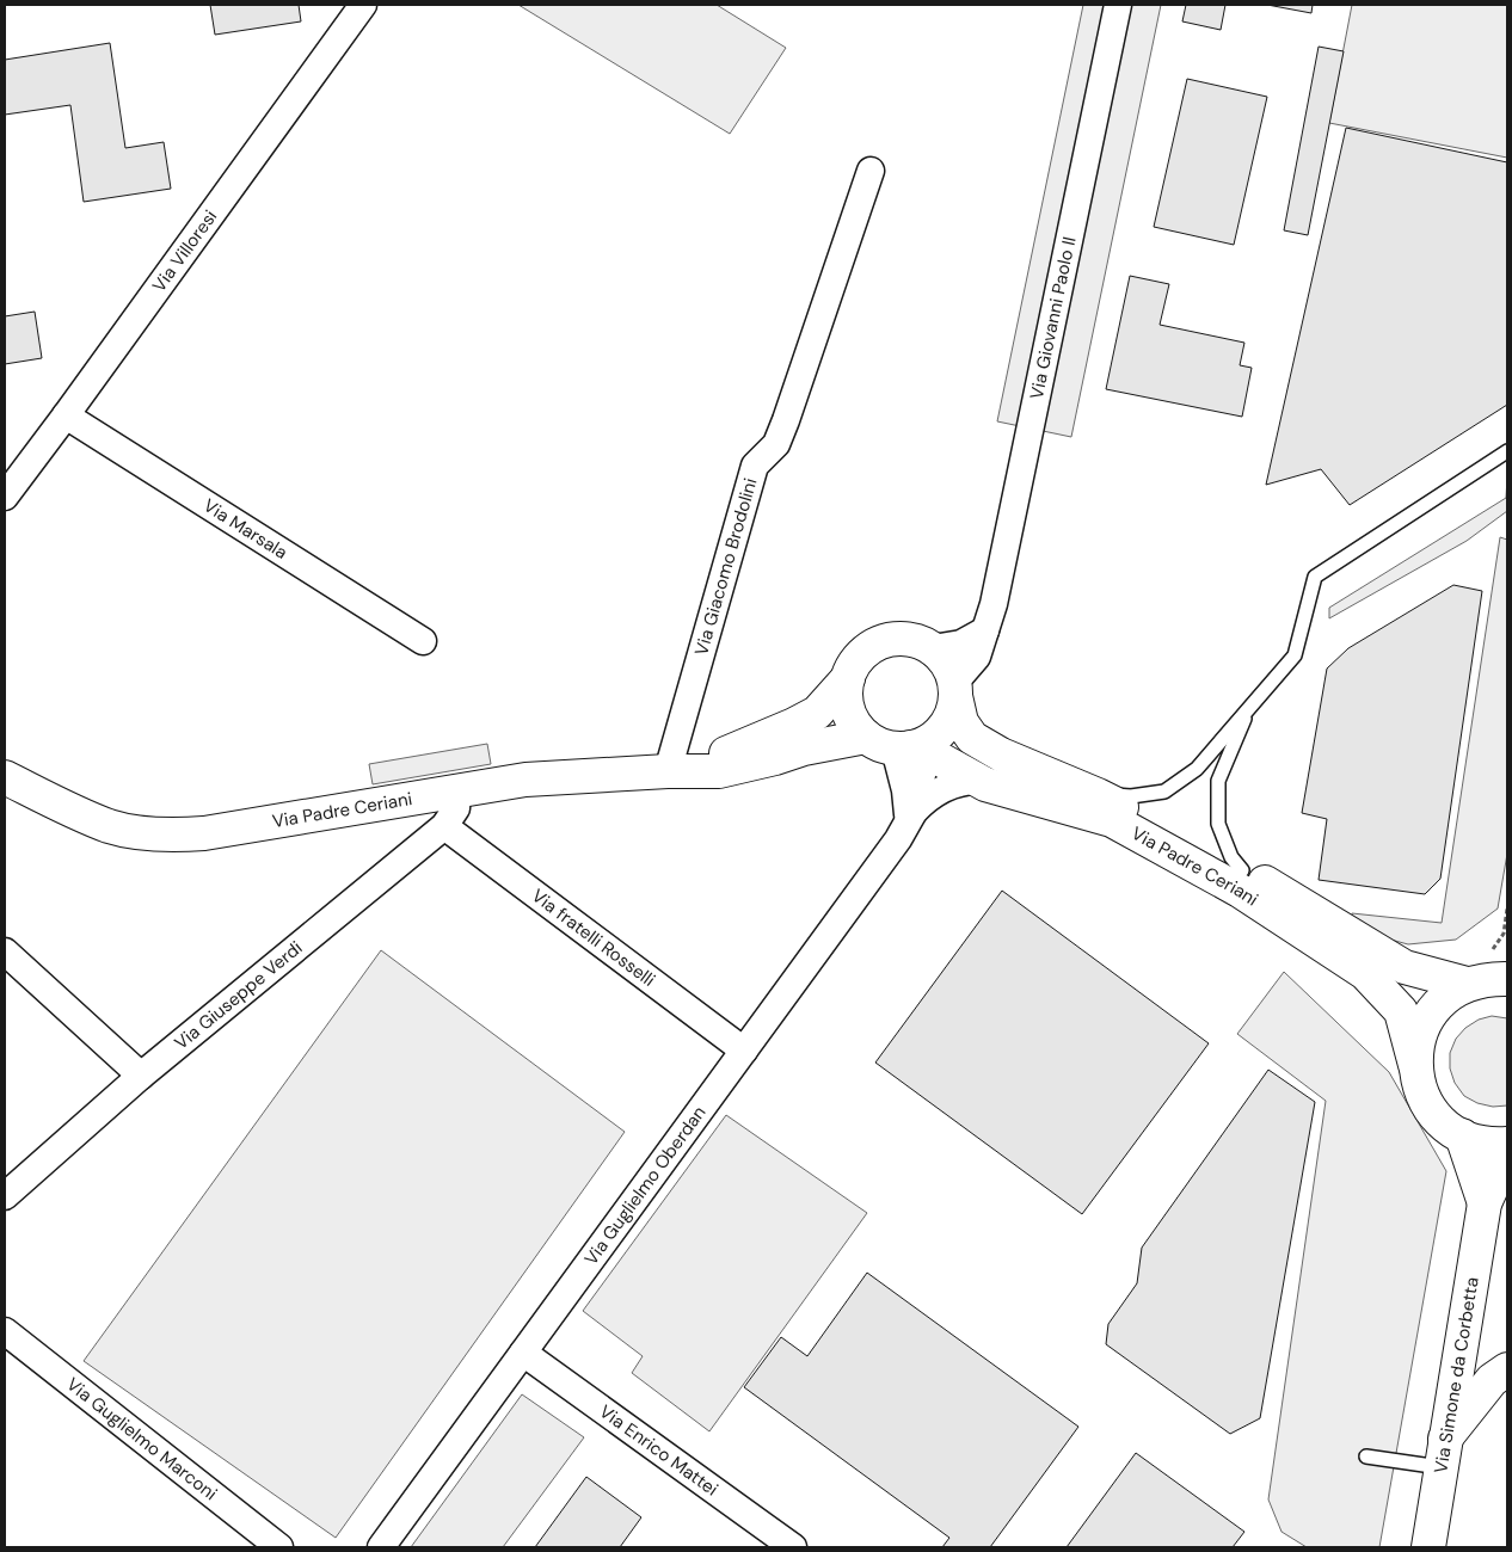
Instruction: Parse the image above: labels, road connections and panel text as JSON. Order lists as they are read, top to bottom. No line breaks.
{"streets":{"street":["Via Villoresi","Via Giovanni Paolo II","Via Marsala","Via Giacomo Brodolini","Via Padre Ceriani","Via fratelli Rosselli","Via Giuseppe Verdi","Via Guglielmo Oberdan","Via Simone da Corbetta","Via Guglielmo Marconi","Via Enrico Mattei"]},"crossings":[["Via Villoresi","Via Marsala"],["Via Giovanni Paolo II","Via Padre Ceriani"],["Via Giacomo Brodolini","Via Padre Ceriani"],["Via Padre Ceriani","Via Giuseppe Verdi"],["Via Padre Ceriani","Via Guglielmo Oberdan"],["Via Padre Ceriani","Via Simone da Corbetta"],["Via fratelli Rosselli","Via Giuseppe Verdi"],["Via fratelli Rosselli","Via Guglielmo Oberdan"],["Via Guglielmo Oberdan","Via Enrico Mattei"]]}
